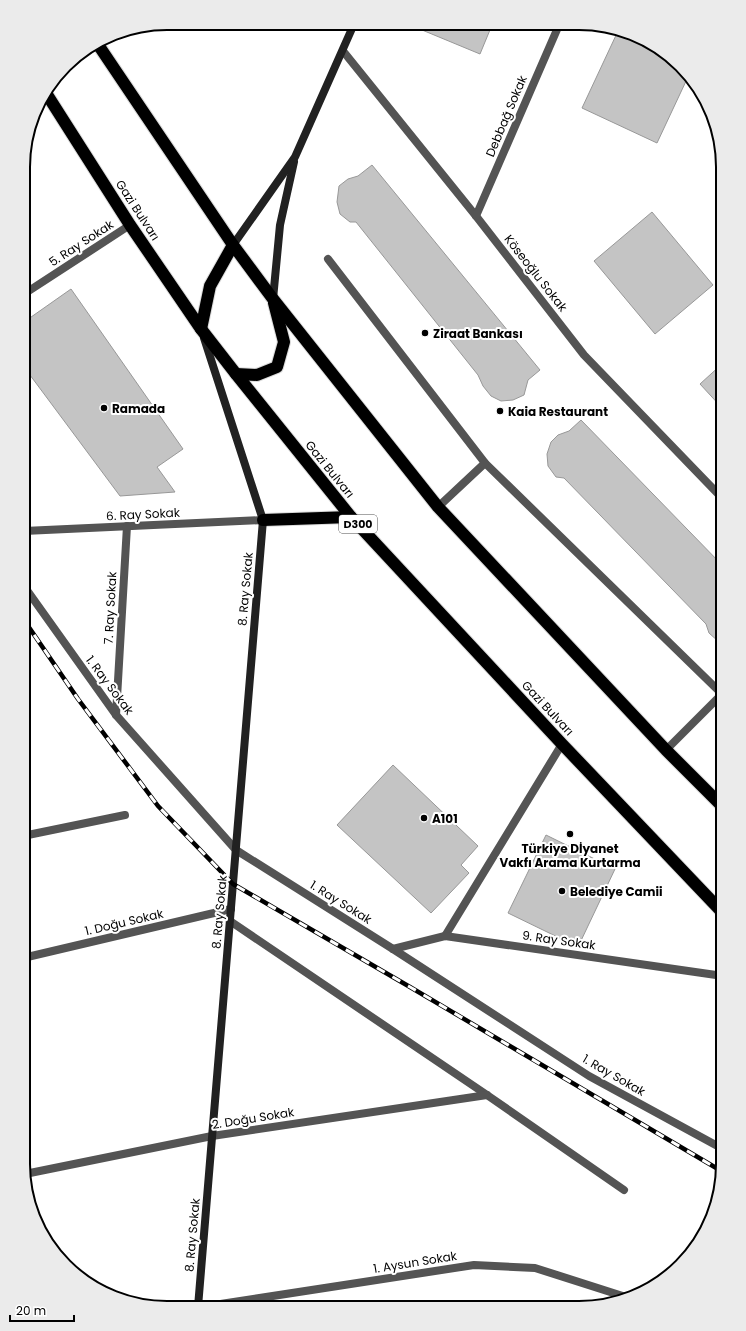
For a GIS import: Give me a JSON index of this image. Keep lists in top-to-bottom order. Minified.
{"streets":{"highway":["Gazi Bulvarı","D300"],"street":["Debbağ Sokak","5. Ray Sokak","Köseoğlu Sokak","6. Ray Sokak","8. Ray Sokak","7. Ray Sokak","1. Ray Sokak","1. Doğu Sokak","9. Ray Sokak","2. Doğu Sokak","1. Aysun Sokak"]},"crossings":[["Debbağ Sokak","Köseoğlu Sokak"],["Gazi Bulvarı","5. Ray Sokak"],["6. Ray Sokak","8. Ray Sokak"],["6. Ray Sokak","7. Ray Sokak"],["8. Ray Sokak","1. Ray Sokak"],["8. Ray Sokak","1. Doğu Sokak"],["8. Ray Sokak","2. Doğu Sokak"],["7. Ray Sokak","1. Ray Sokak"],["1. Ray Sokak","9. Ray Sokak"]],"places":["Ziraat Bankası","Ramada","Kaia Restaurant","A101","Türkiye Dİyanet Vakfı Arama Kurtarma","Belediye Camii"],"scale_bar":"20 m"}
